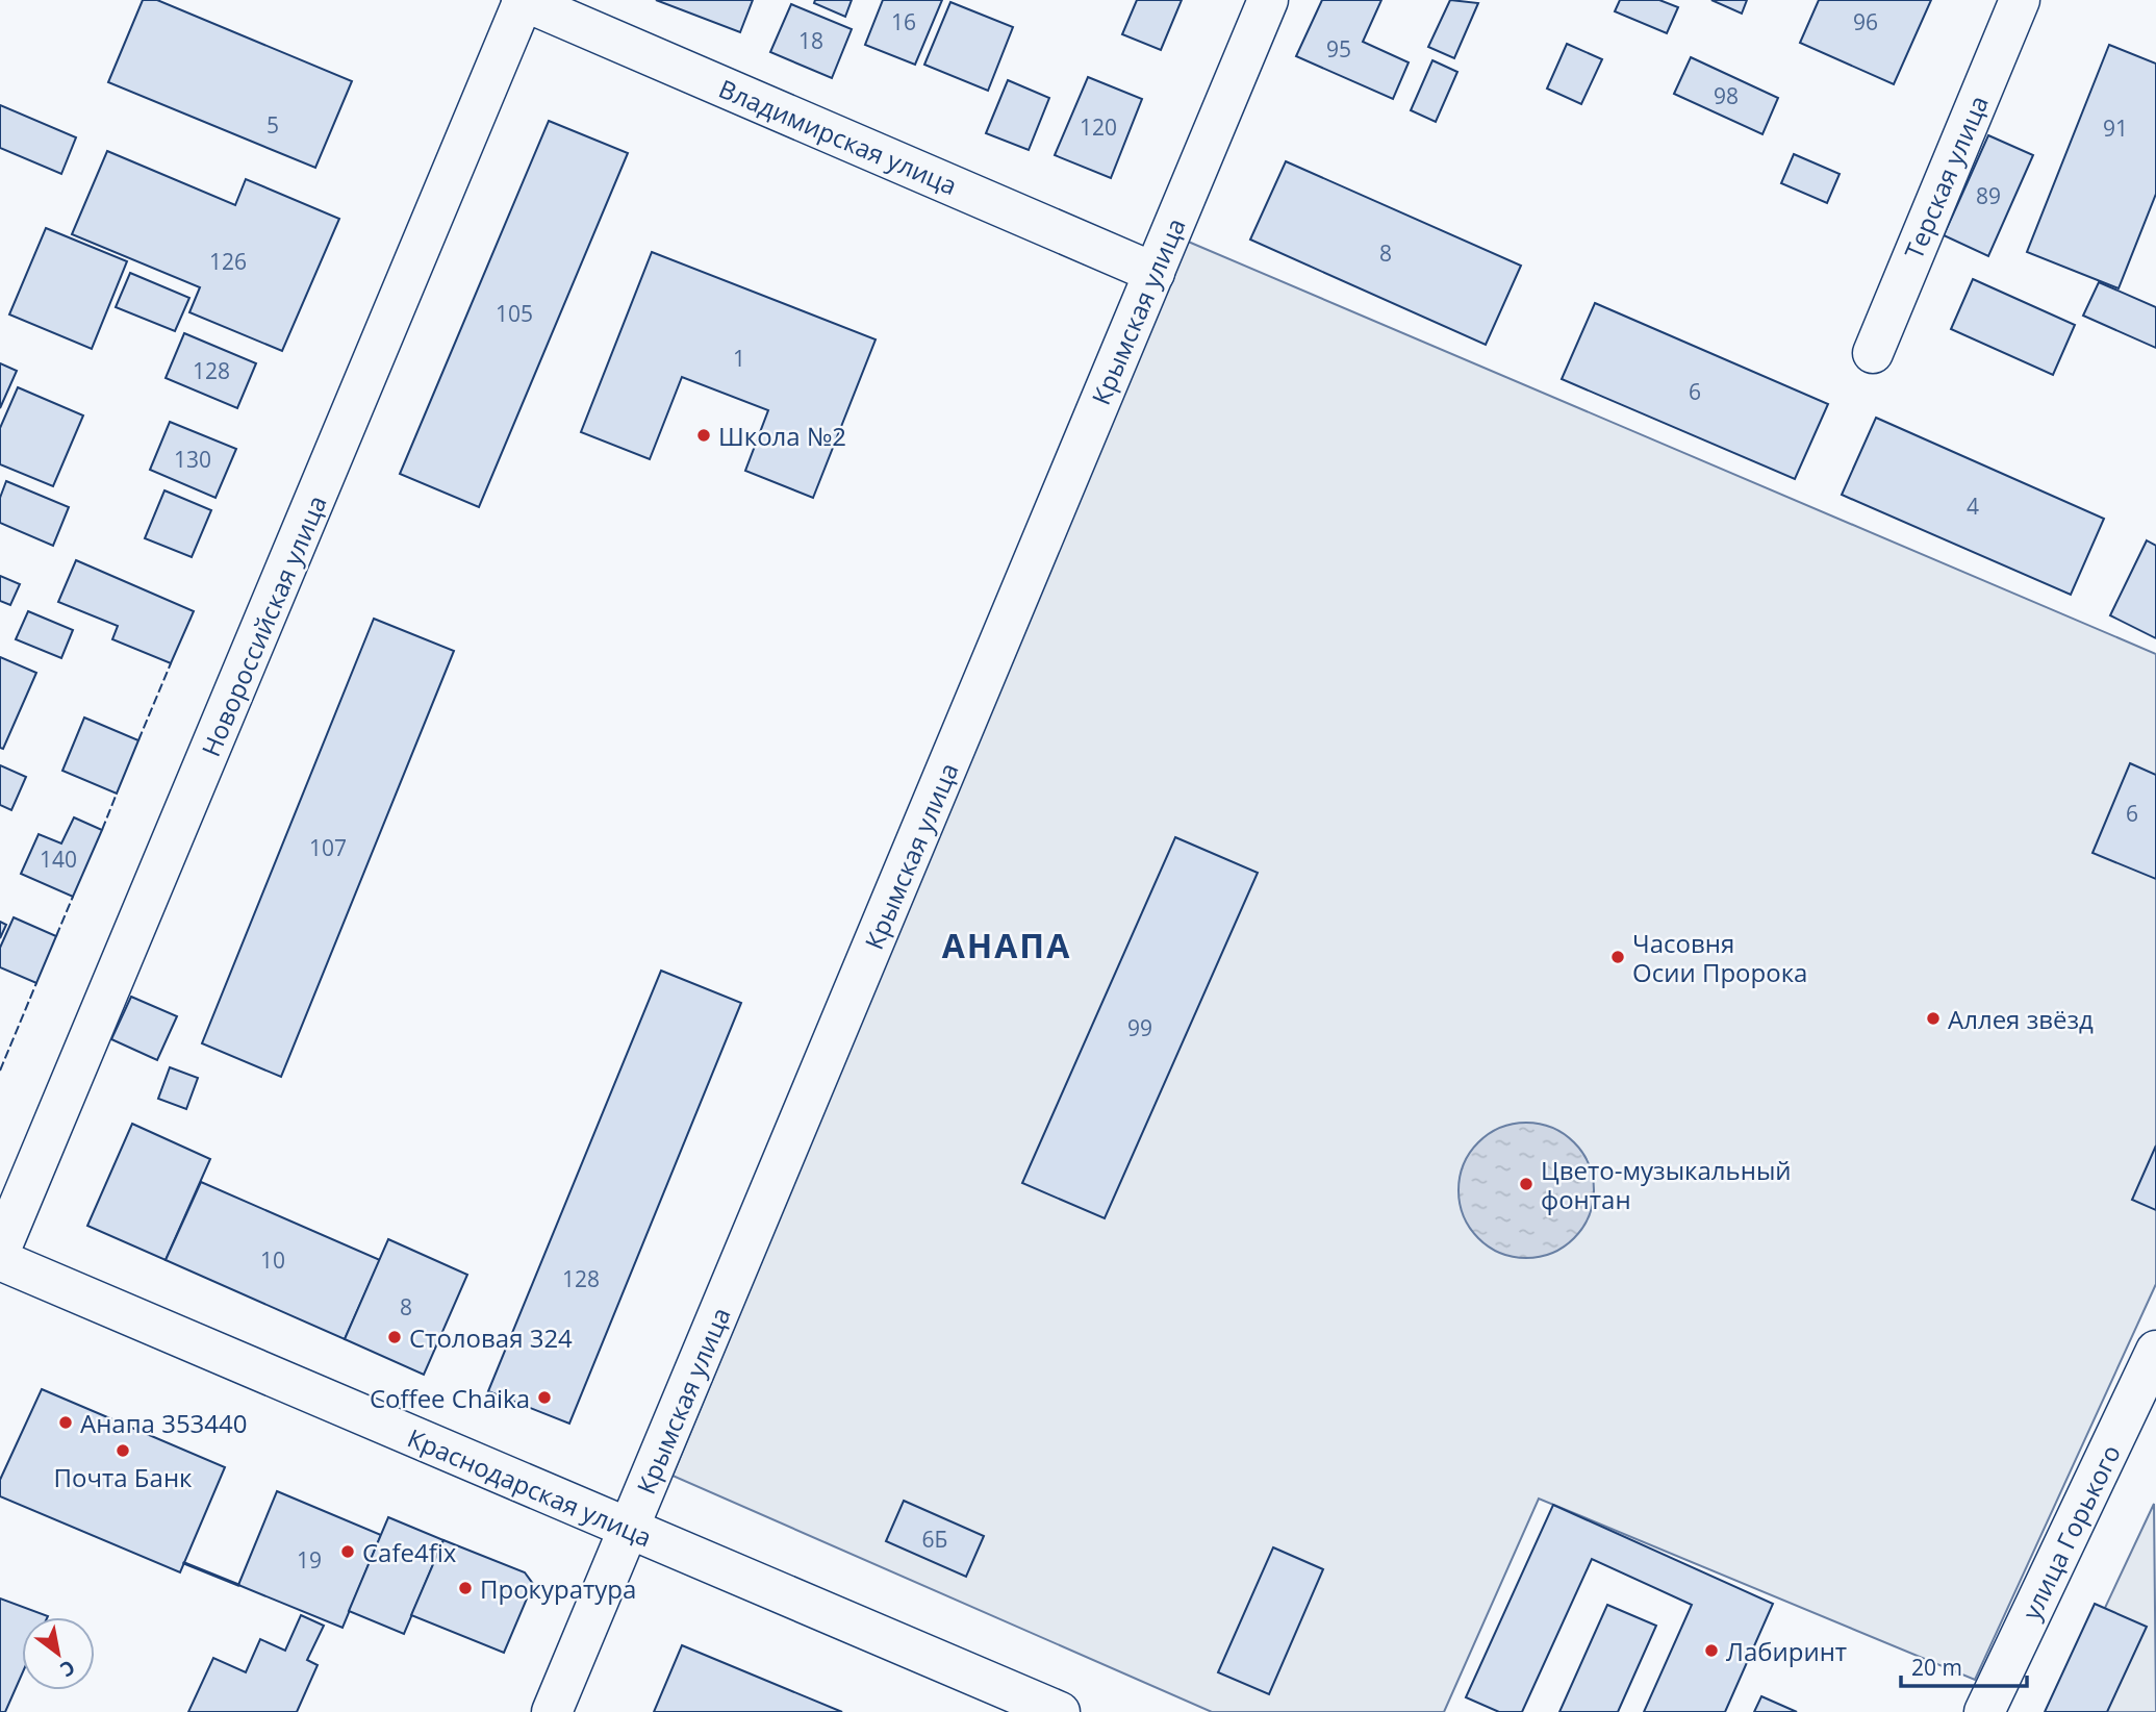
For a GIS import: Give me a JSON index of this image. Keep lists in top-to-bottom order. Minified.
{"streets":{"street":["Владимирская улица","Терская улица","Крымская улица","Новороссийская улица","Краснодарская улица","улица Горького"]},"crossings":[["Владимирская улица","Крымская улица"],["Владимирская улица","Новороссийская улица"],["Крымская улица","Краснодарская улица"]],"districts":["АНАПА"],"places":["Школа №2","Часовня Осии Пророка","Аллея звёзд","Цвето-музыкальный фонтан","Столовая 324","Coffee Chaika","Анапа 353440","Почта Банк","Cafe4fix","Прокуратура","Лабиринт"],"house_numbers":["16","96","18","95","98","5","120","91","89","8","126","105","1","128","6","130","4","6","107","140","99","10","128","8","6Б","19"],"scale_bar":"20 m","north":"bottom right"}
